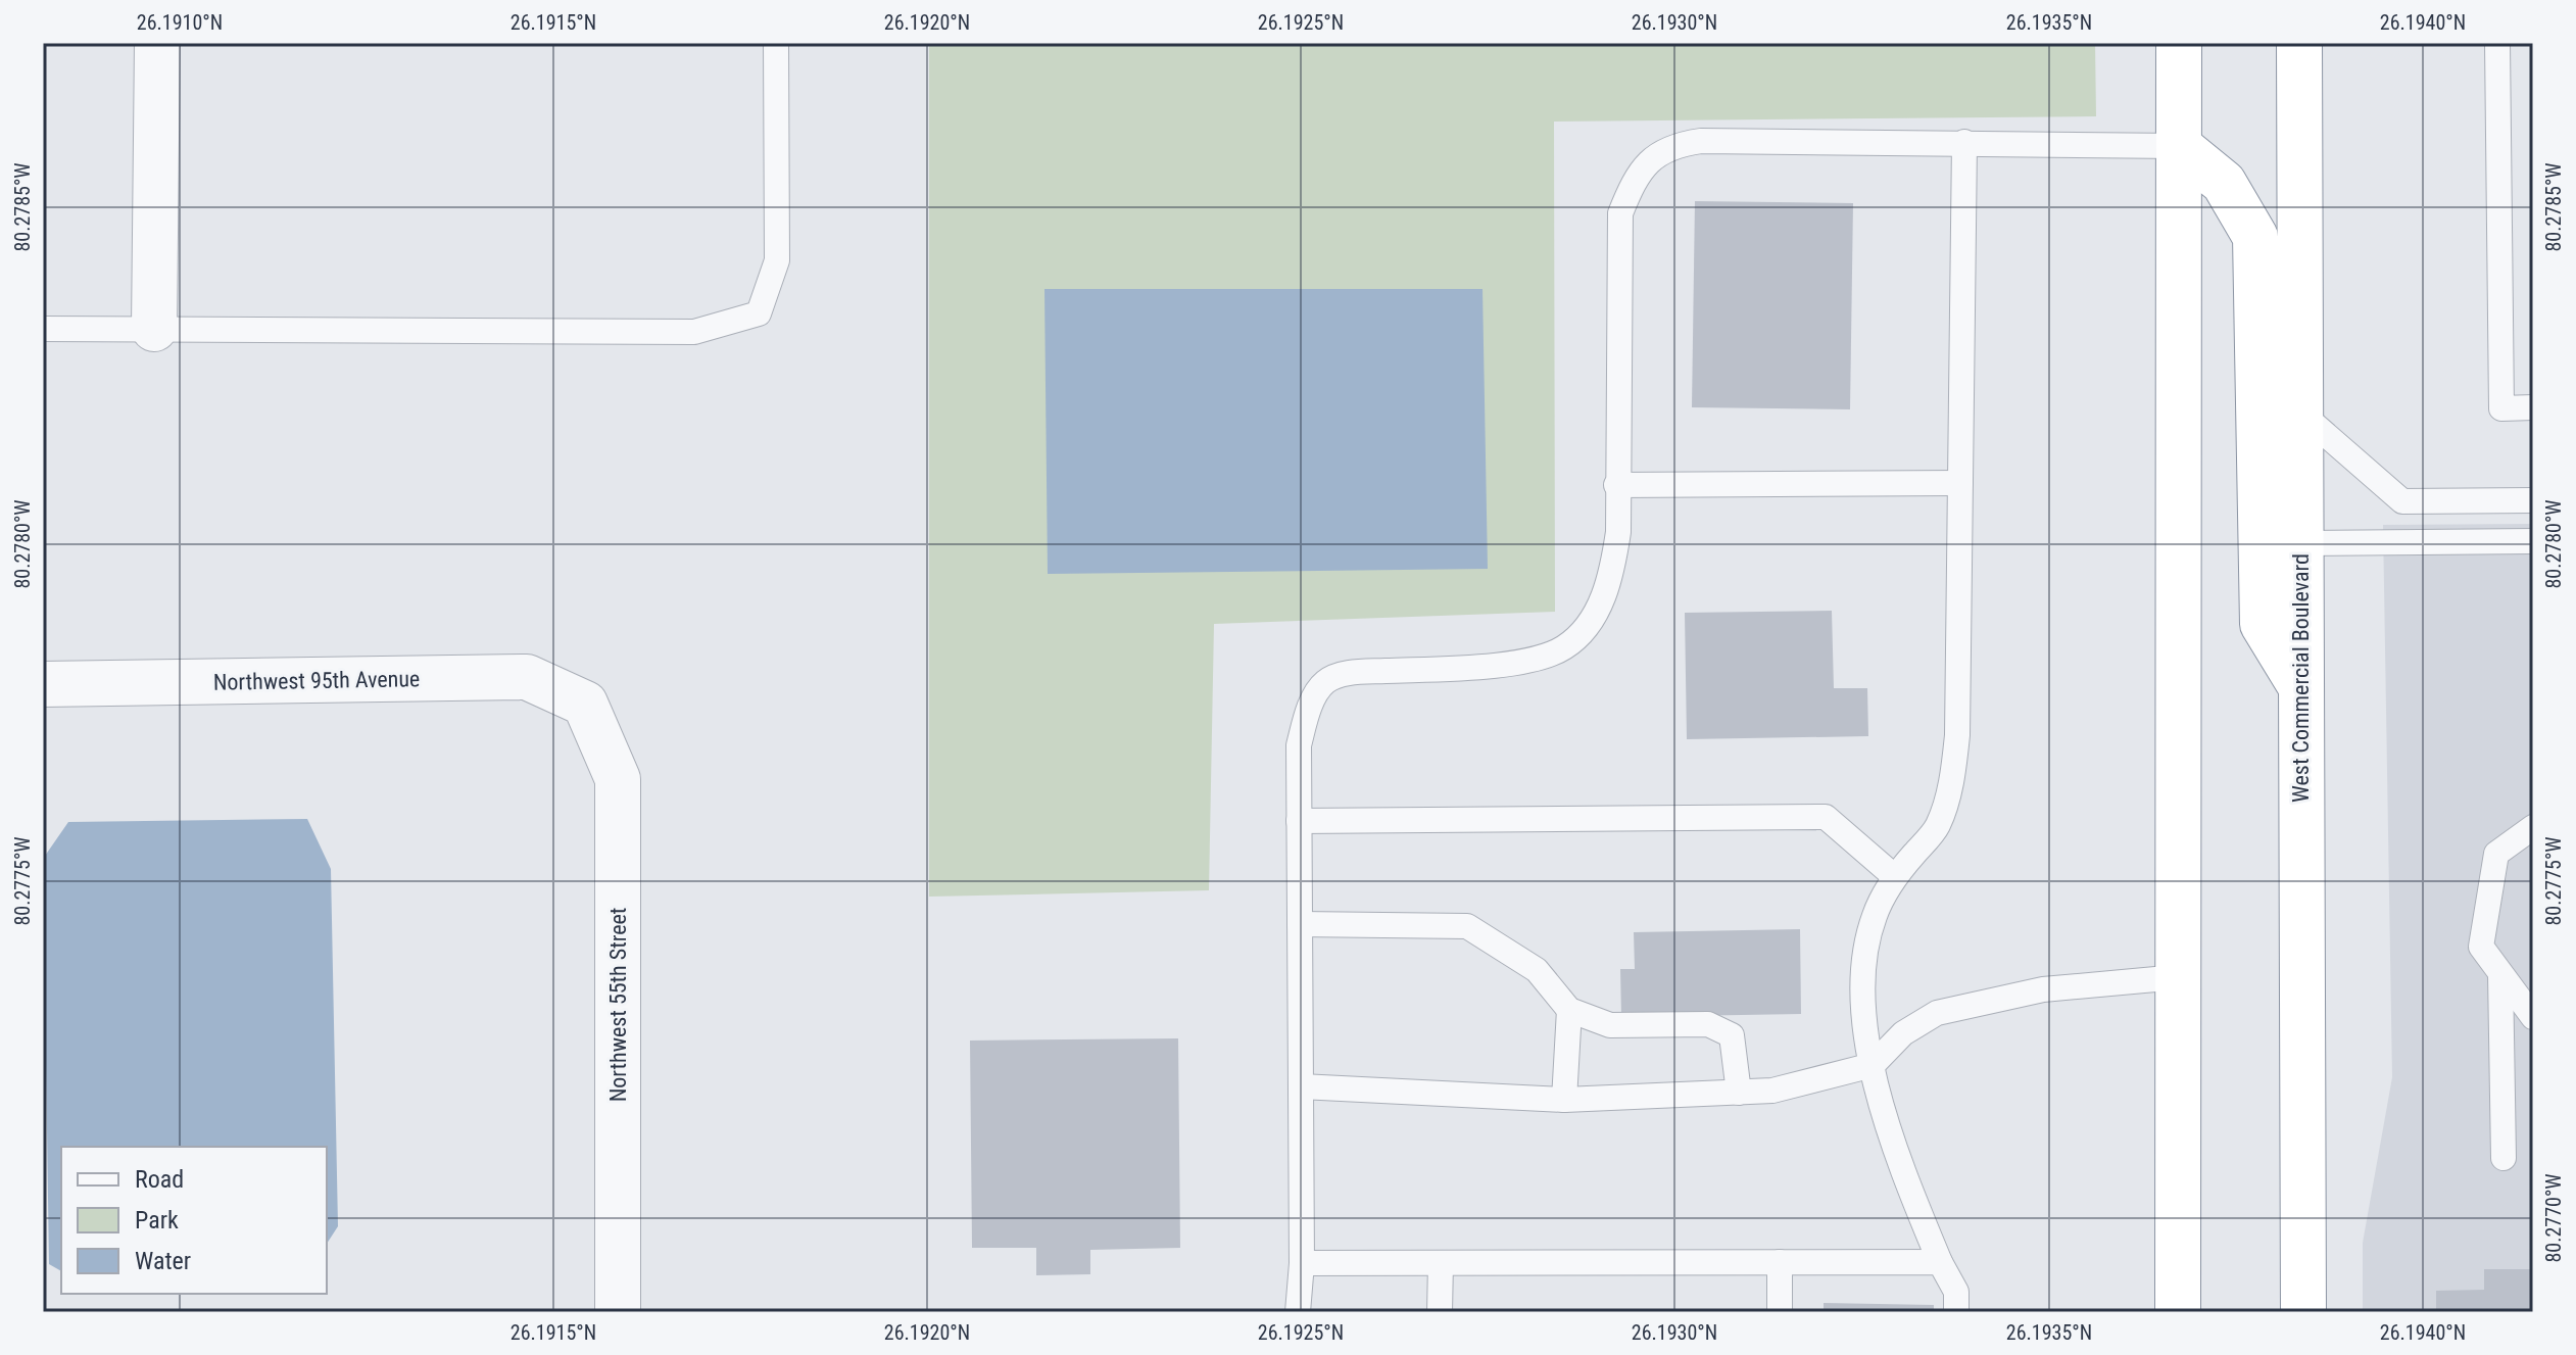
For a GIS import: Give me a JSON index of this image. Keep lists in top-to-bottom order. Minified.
{"streets":{"highway":["West Commercial Boulevard"],"street":["Northwest 95th Avenue","Northwest 55th Street"]},"crossings":[["Northwest 95th Avenue","Northwest 55th Street"]],"legend":["Road","Park","Water"],"coordinates":["26.1910°N","26.1915°N","26.1920°N","26.1925°N","26.1930°N","26.1935°N","26.1940°N","80.2785°W","80.2780°W","80.2775°W","80.2770°W"]}
